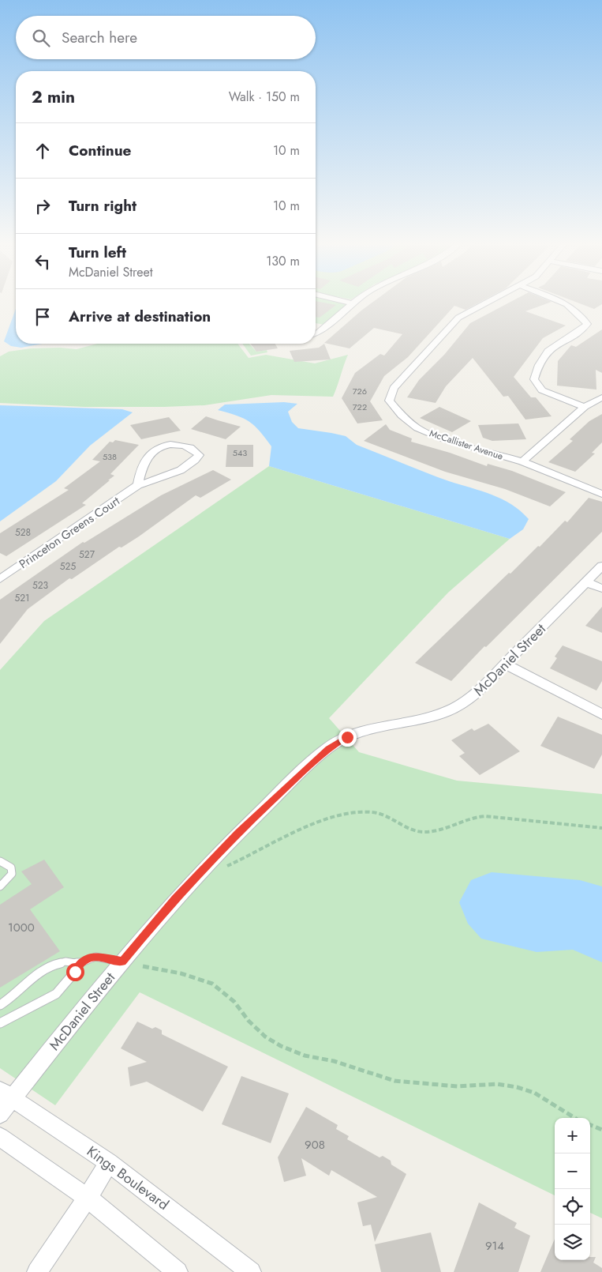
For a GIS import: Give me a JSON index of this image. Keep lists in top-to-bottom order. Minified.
{"streets":{"street":["McCallister Avenue","Princeton Greens Court","McDaniel Street","Kings Boulevard"]},"crossings":[["McDaniel Street","Kings Boulevard"]],"house_numbers":["726","722","543","538","528","527","525","523","521","1000","908","914"],"page":{"search":"Search here","heading":["2 min","Walk · 150 m"],"list":[["Continue","10 m"],["Turn right","10 m"],["Turn left","McDaniel Street","130 m"],"Arrive at destination"],"map_buttons":["+","−"]}}
